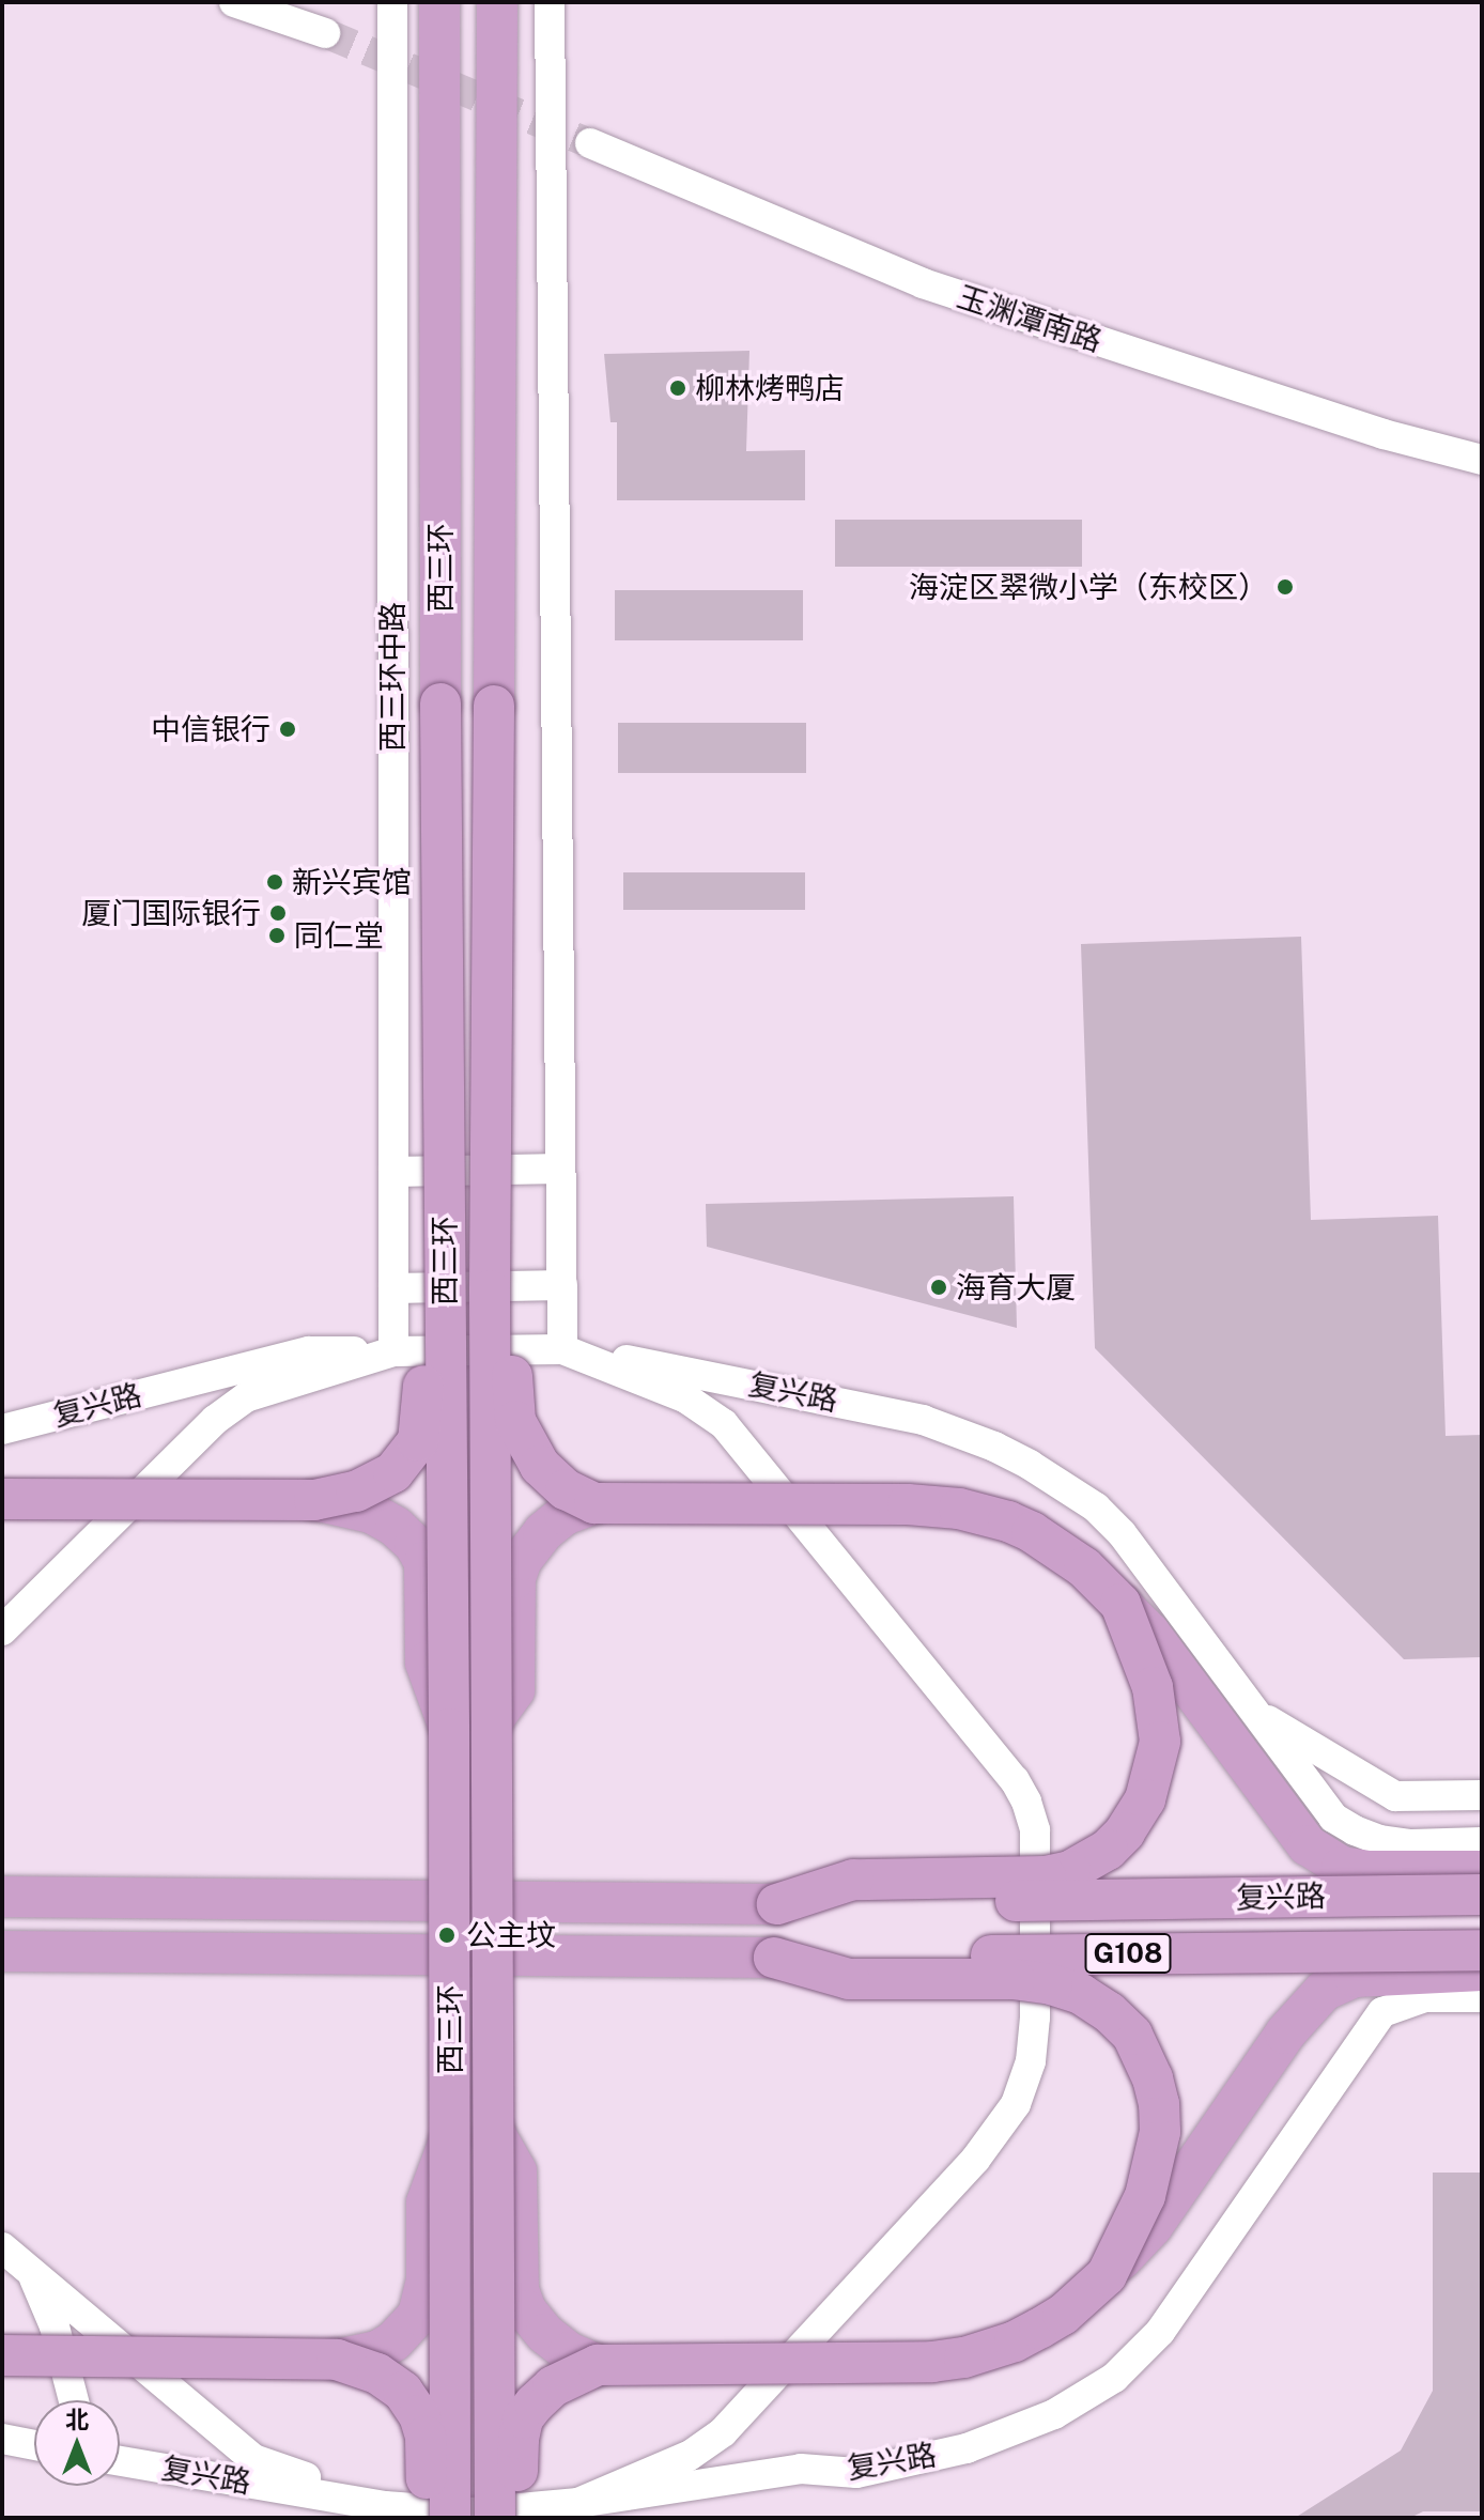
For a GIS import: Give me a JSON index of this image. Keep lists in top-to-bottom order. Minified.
{"streets":{"highway":["西三环","复兴路","G108"],"street":["玉渊潭南路","西三环中路"]},"crossings":[["西三环中路","复兴路"]],"places":["柳林烤鸭店","海淀区翠微小学（东校区）","中信银行","新兴宾馆","厦门国际银行","同仁堂","海育大厦","公主坟"],"north":"top"}
